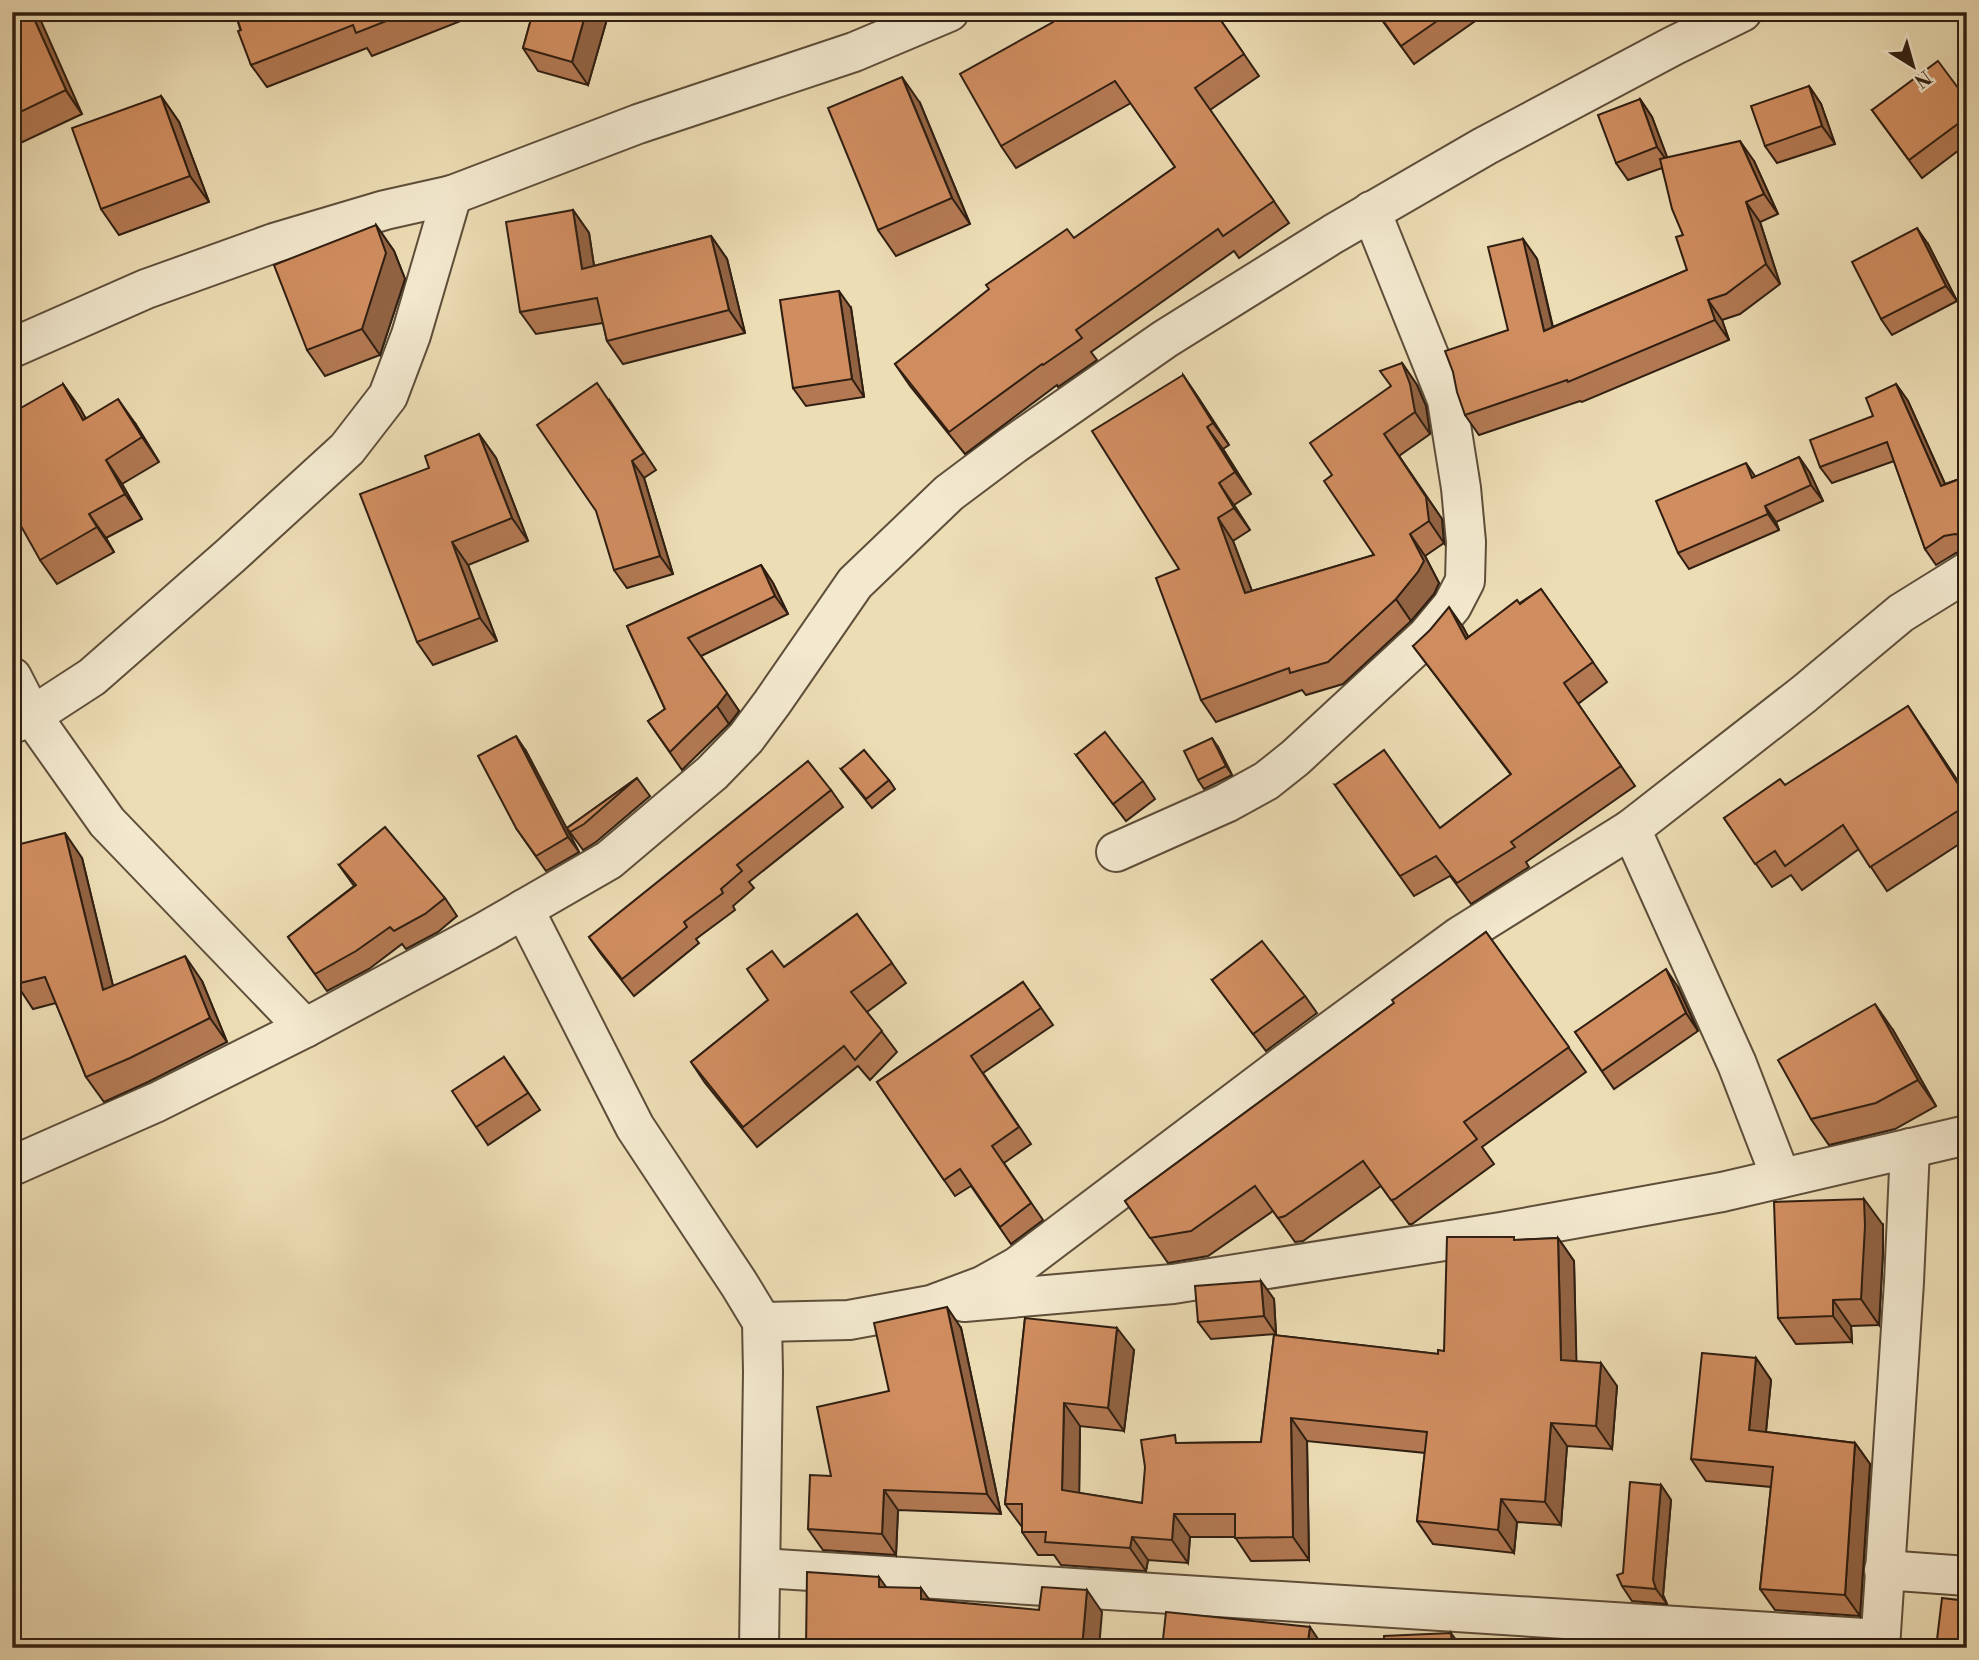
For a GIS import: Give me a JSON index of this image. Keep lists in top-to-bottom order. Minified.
{"north":"bottom right"}
